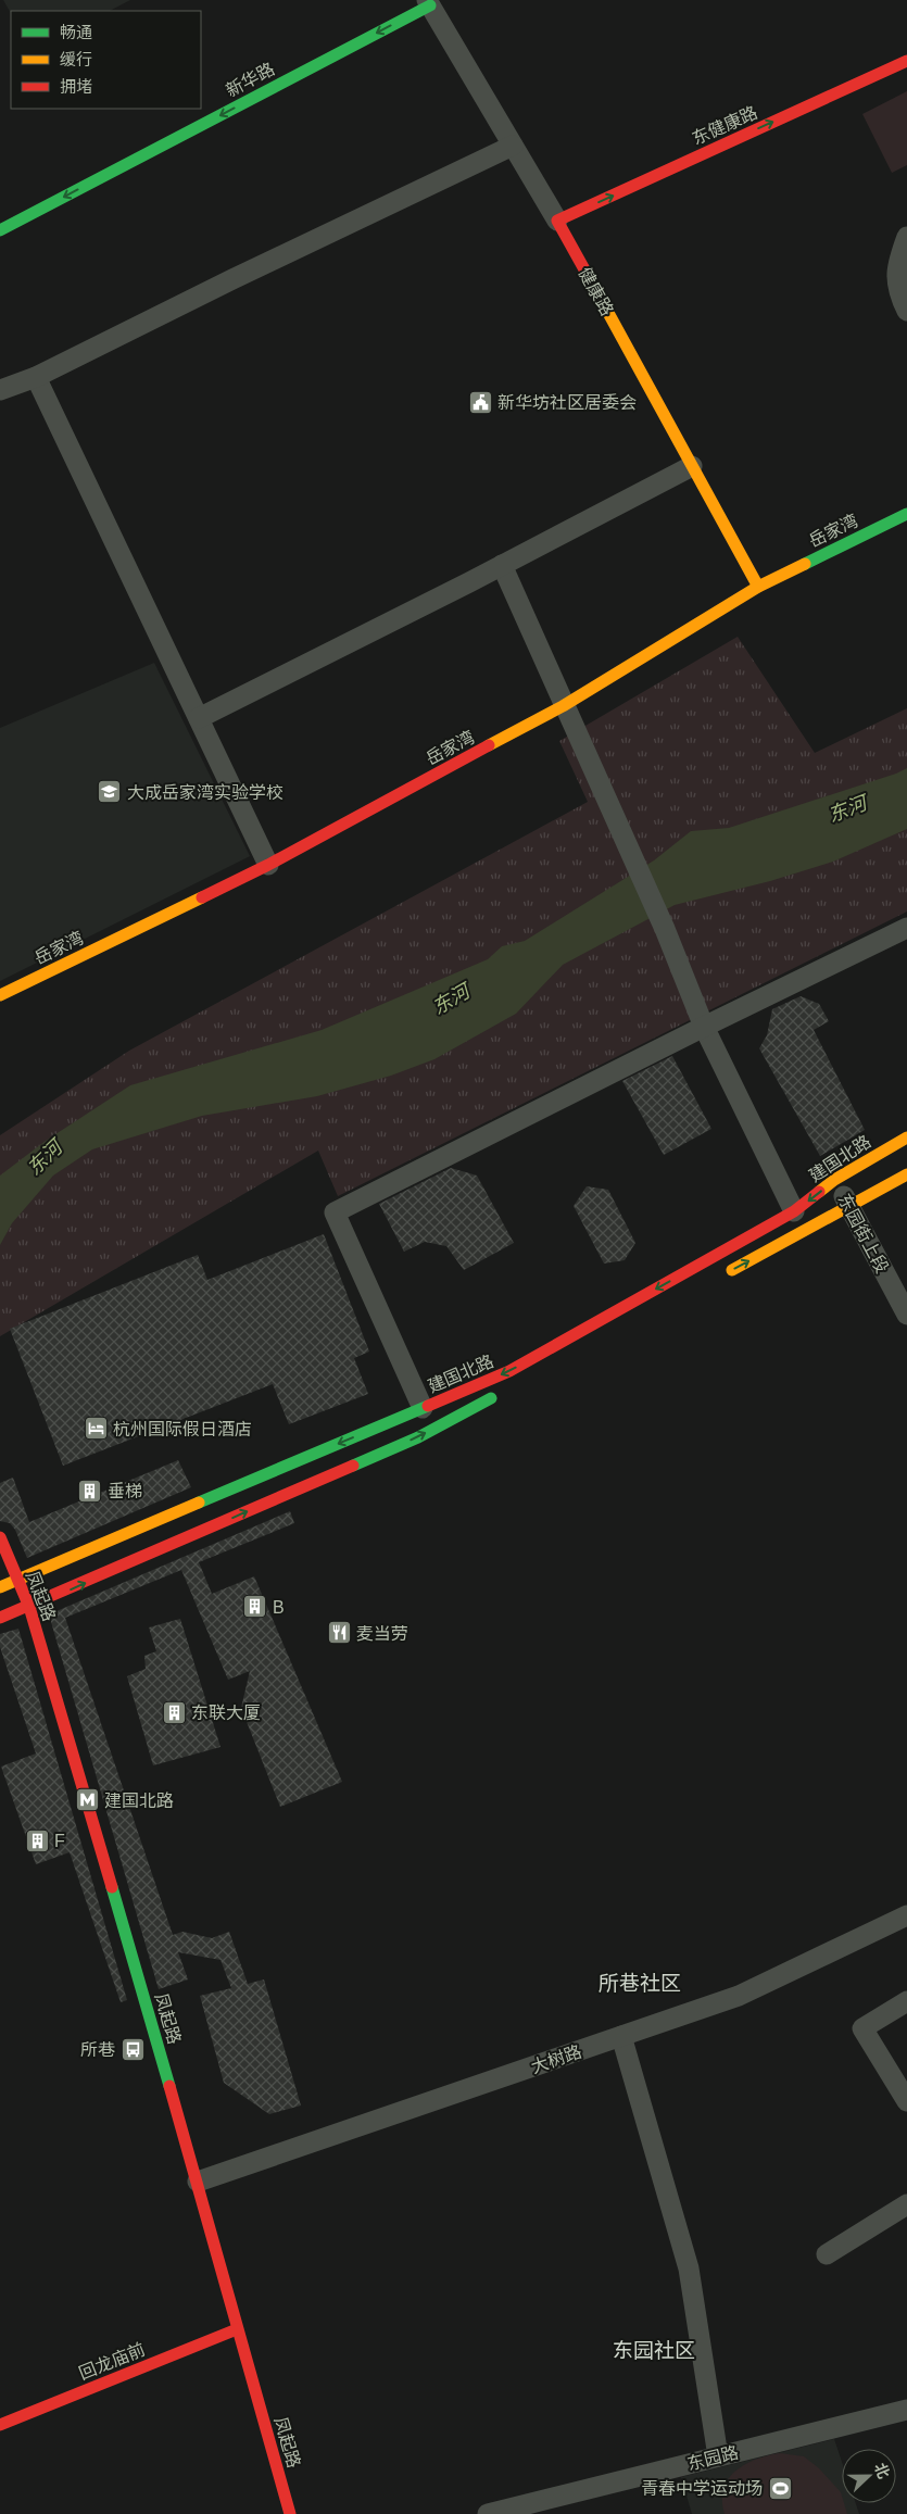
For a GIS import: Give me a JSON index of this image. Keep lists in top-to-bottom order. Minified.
{"streets":{"main road":["新华路","东健康路","健康路","岳家湾","建国北路","凤起路","回龙庙前"],"street":["东园街上段","大树路","东园路"]},"crossings":[["新华路","健康路"],["东健康路","健康路"],["健康路","岳家湾"],["建国北路","东园街上段"],["建国北路","凤起路"],["凤起路","大树路"],["凤起路","回龙庙前"]],"one_way":["新华路","东健康路"],"districts":["所巷社区","东园社区"],"water":["东河"],"places":{"public building":["新华坊社区居委会"],"school or university":["大成岳家湾实验学校"],"hotel":["杭州国际假日酒店"],"building":["垂梯","B","东联大厦","F"],"restaurant":["麦当劳"],"metro station":["建国北路"],"bus stop":["所巷"],"sports":["青春中学运动场"]},"legend":["畅通","缓行","拥堵"],"north":"right"}
